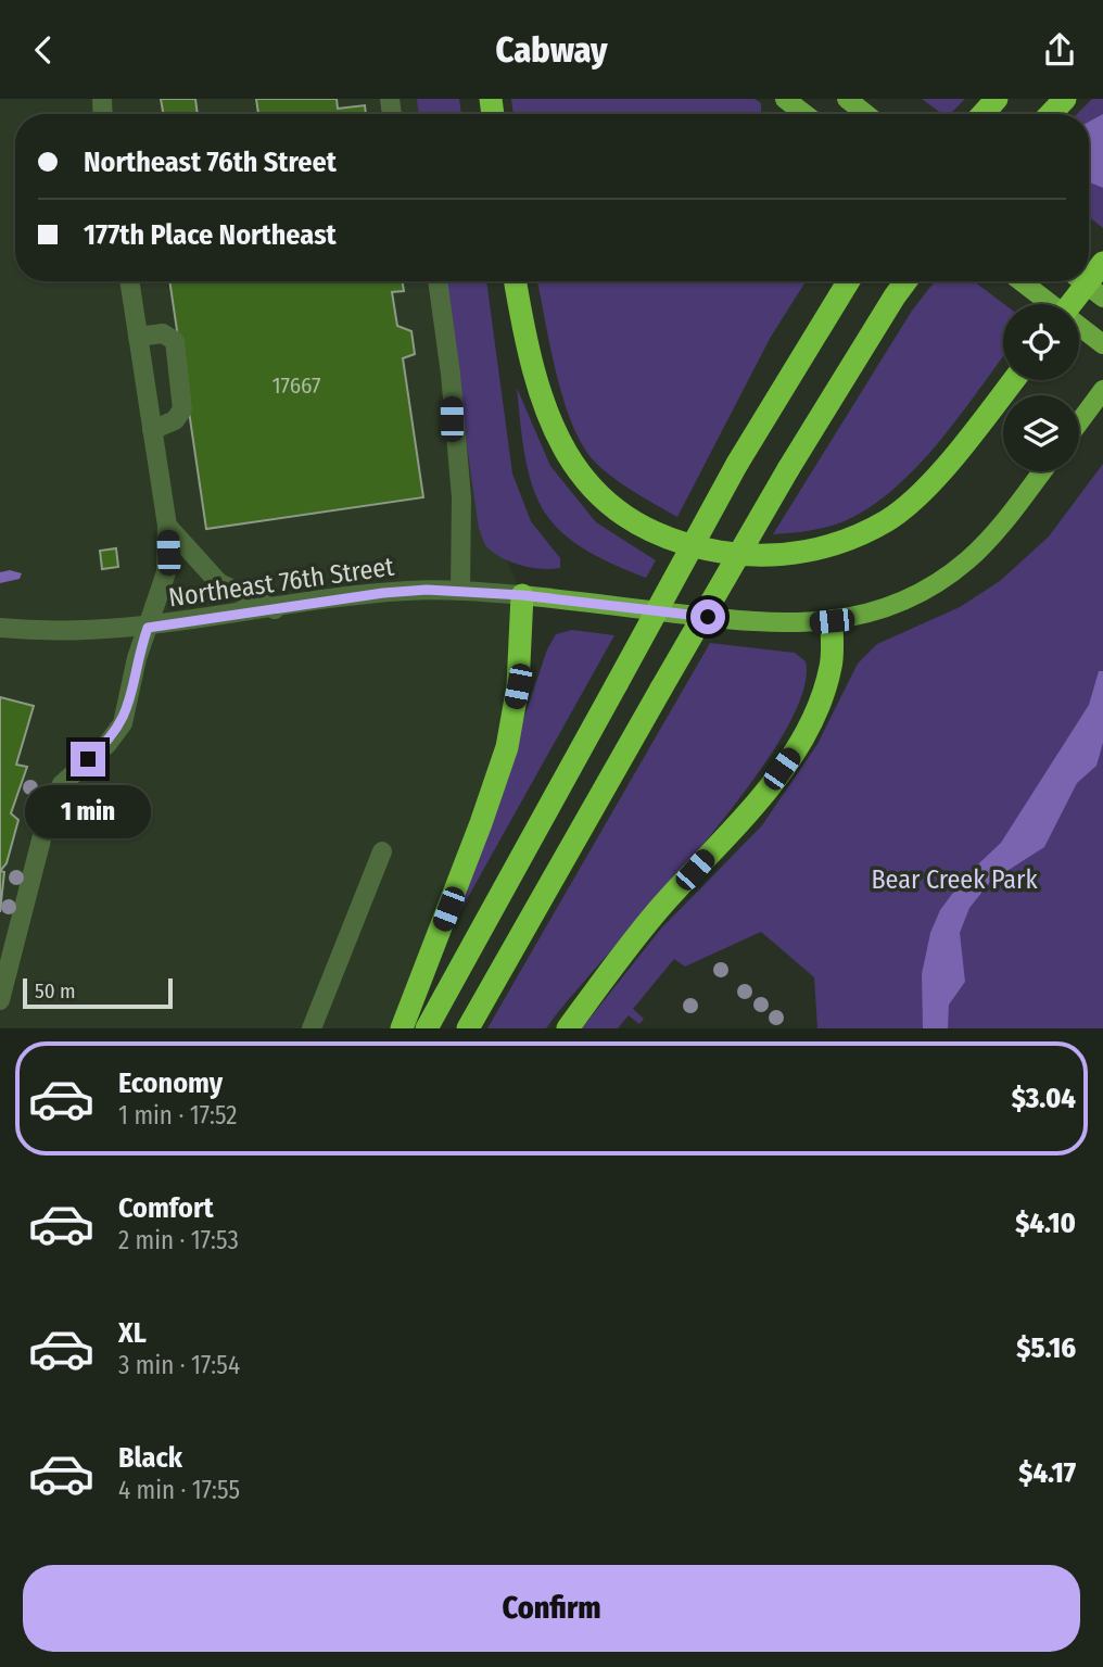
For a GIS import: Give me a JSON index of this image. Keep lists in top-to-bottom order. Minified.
{"streets":{"main road":["Northeast 76th Street"]},"parks":["Bear Creek Park"],"house_numbers":["17667"],"scale_bar":"50 m","page":{"header":"Cabway","banner":["Northeast 76th Street","177th Place Northeast"],"bubble":"1 min","scale":"50 m","list":[{"name":"Economy","note":"1 min · 17:52","value":"$3.04"},{"name":"Comfort","note":"2 min · 17:53","value":"$4.10"},{"name":"XL","note":"3 min · 17:54","value":"$5.16"},{"name":"Black","note":"4 min · 17:55","value":"$4.17"}],"buttons":"Confirm"}}
